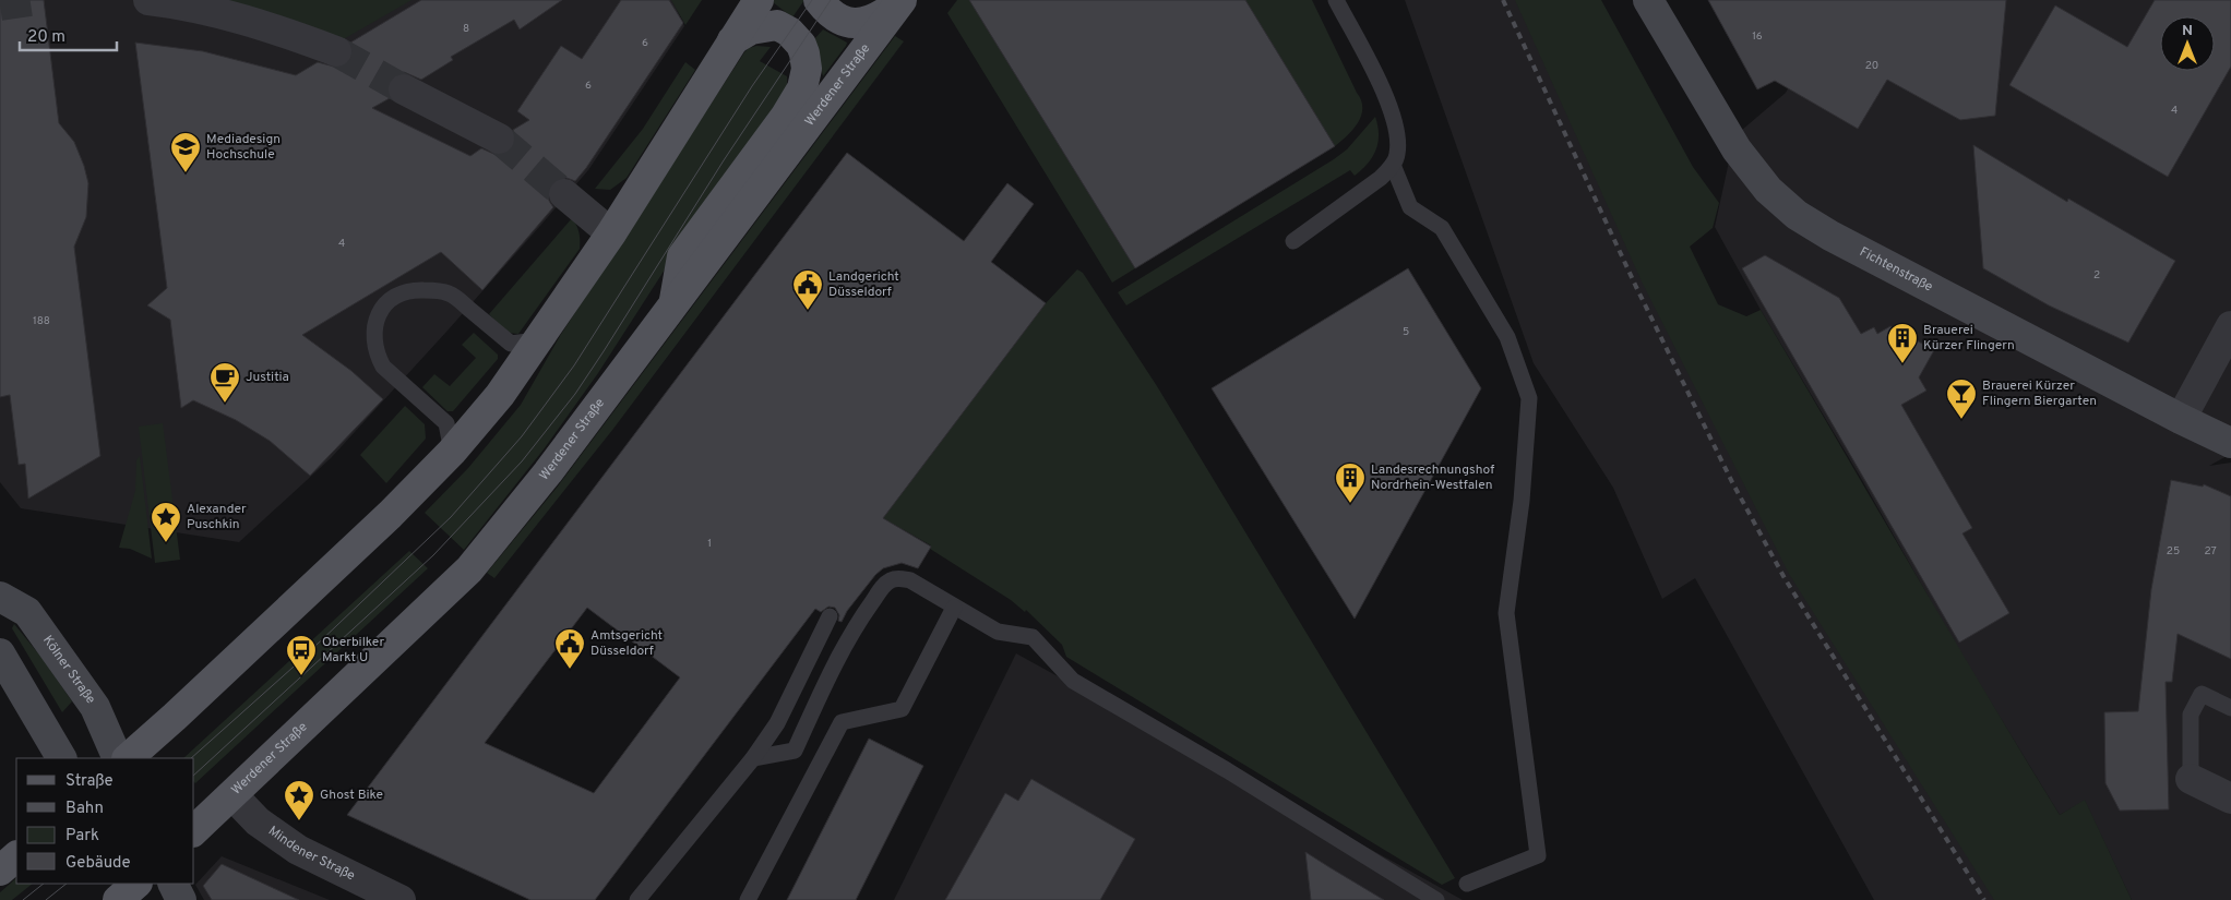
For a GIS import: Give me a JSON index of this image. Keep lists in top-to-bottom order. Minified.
{"streets":{"main road":["Werdener Straße"],"street":["Fichtenstraße","Kölner Straße","Mindener Straße"]},"crossings":[["Werdener Straße","Mindener Straße"]],"places":{"school or university":["Mediadesign Hochschule"],"public building":["Landgericht Düsseldorf","Amtsgericht Düsseldorf"],"building":["Brauerei Kürzer Flingern","Landesrechnungshof Nordrhein-Westfalen"],"cafe":["Justitia"],"bar":["Brauerei Kürzer Flingern Biergarten"],"place":["Alexander Puschkin","Ghost Bike"],"bus stop":["Oberbilker Markt U"]},"house_numbers":["8","16","6","20","6","4","4","2","188","5","1","25","27"],"legend":["Straße","Bahn","Park","Gebäude"],"scale_bar":"20 m","north":"top"}
